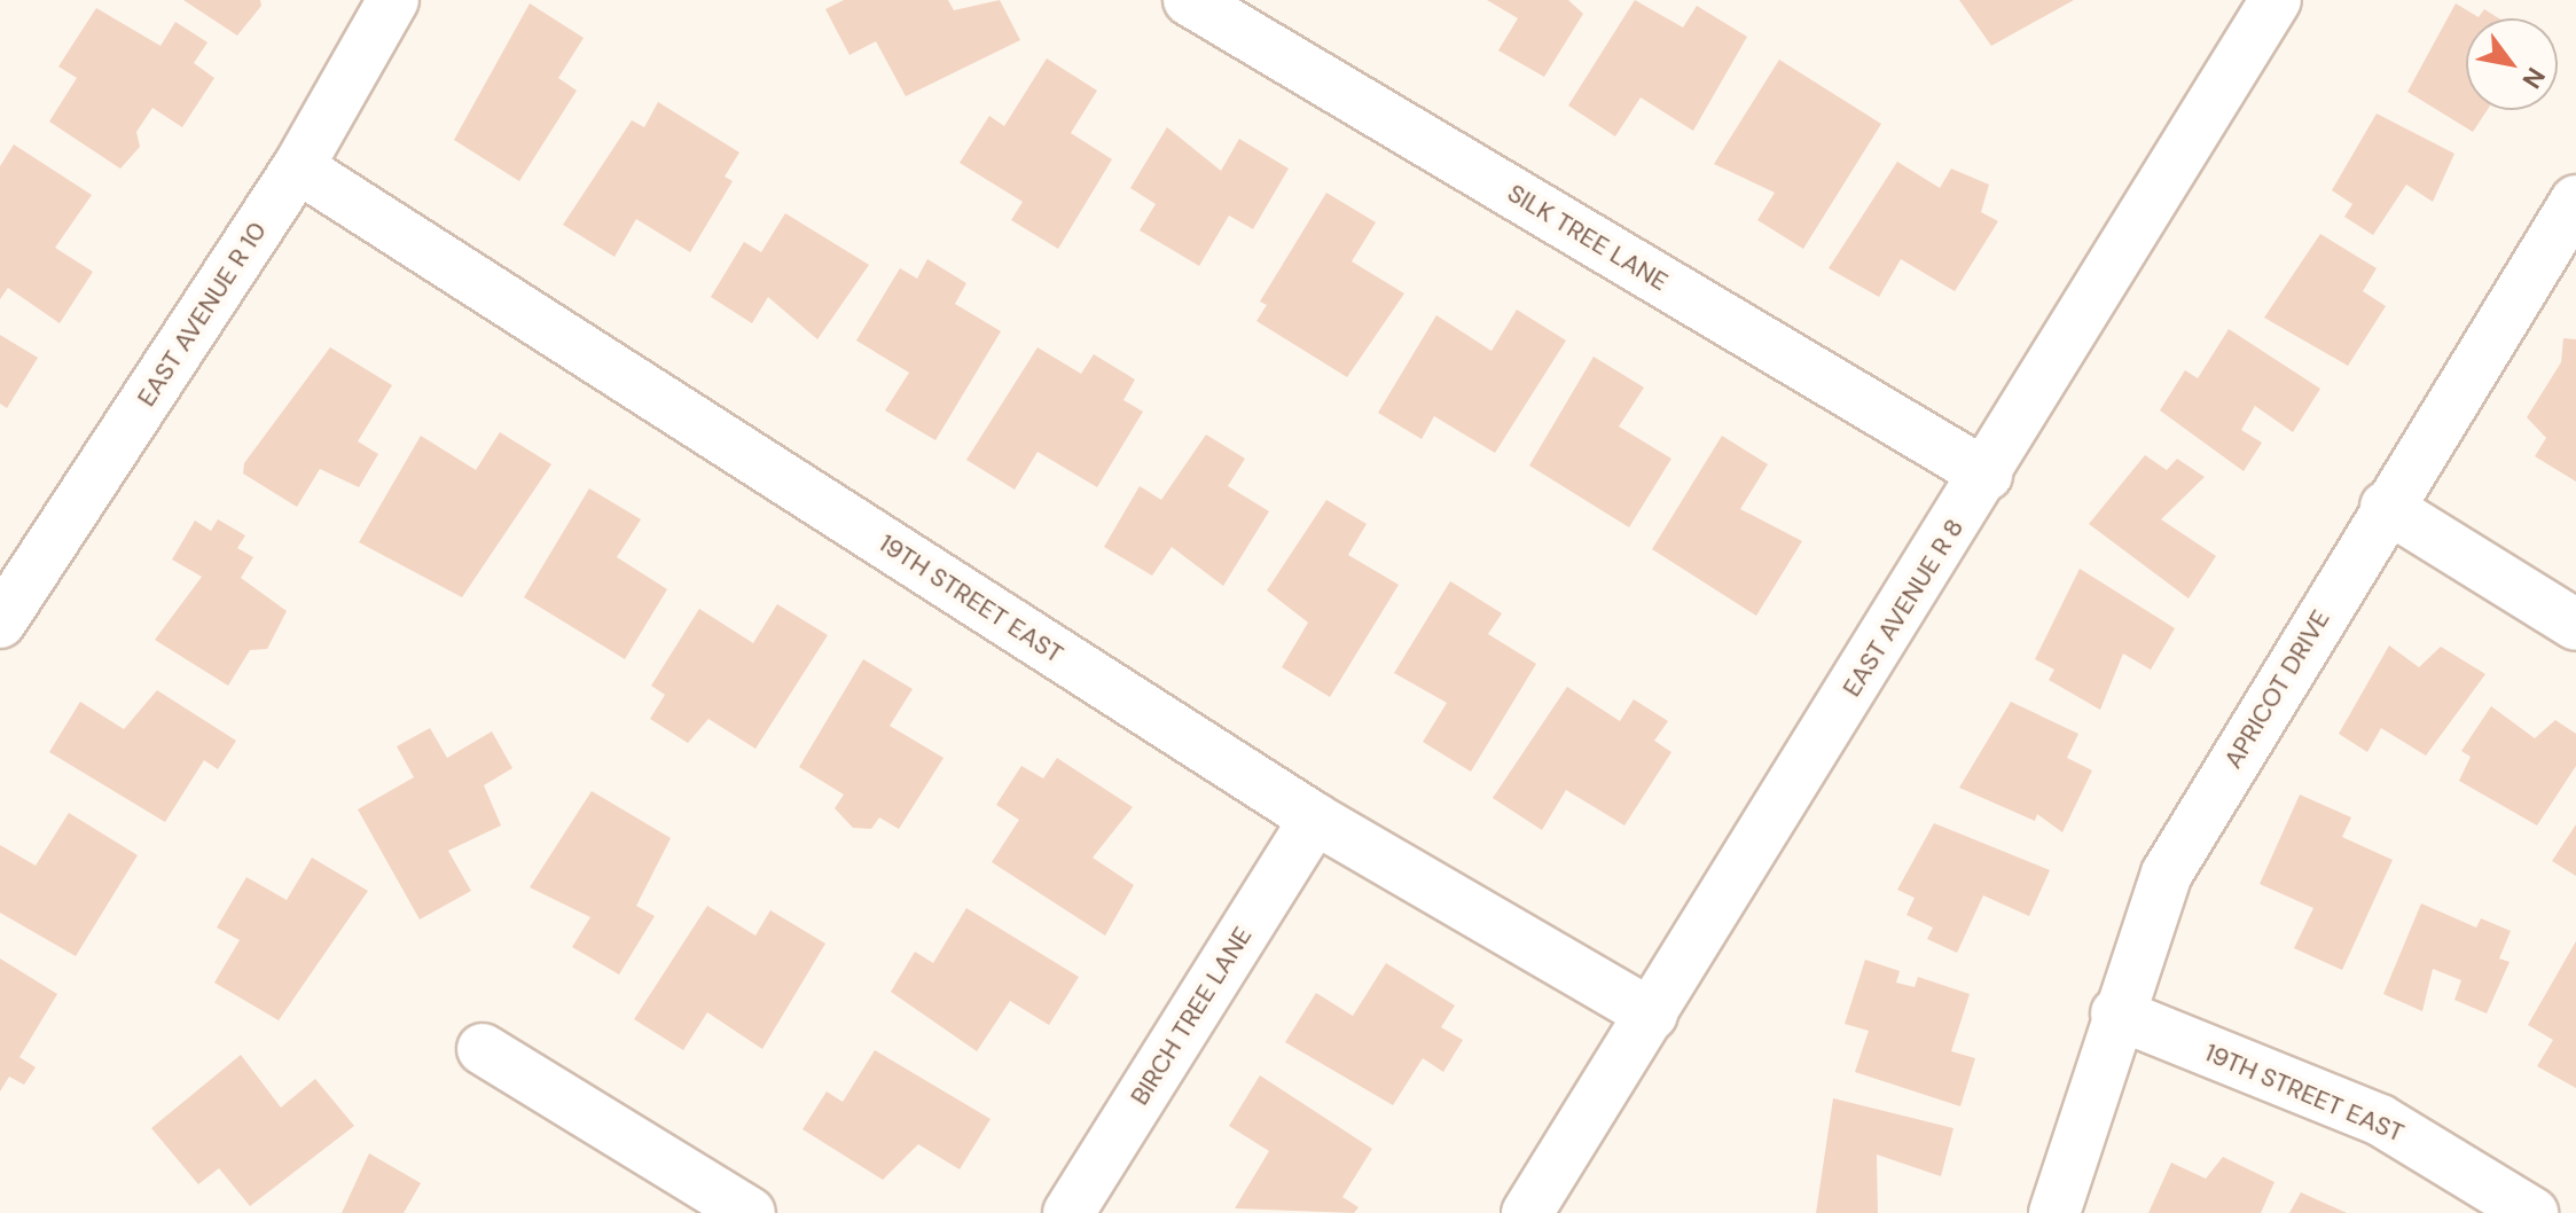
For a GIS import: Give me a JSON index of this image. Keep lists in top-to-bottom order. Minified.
{"streets":{"street":["SILK TREE LANE","EAST AVENUE R 10","19TH STREET EAST","EAST AVENUE R 8","APRICOT DRIVE","BIRCH TREE LANE"]},"crossings":[["SILK TREE LANE","EAST AVENUE R 8"],["EAST AVENUE R 10","19TH STREET EAST"],["19TH STREET EAST","EAST AVENUE R 8"],["19TH STREET EAST","APRICOT DRIVE"],["19TH STREET EAST","BIRCH TREE LANE"]],"north":"bottom right"}
